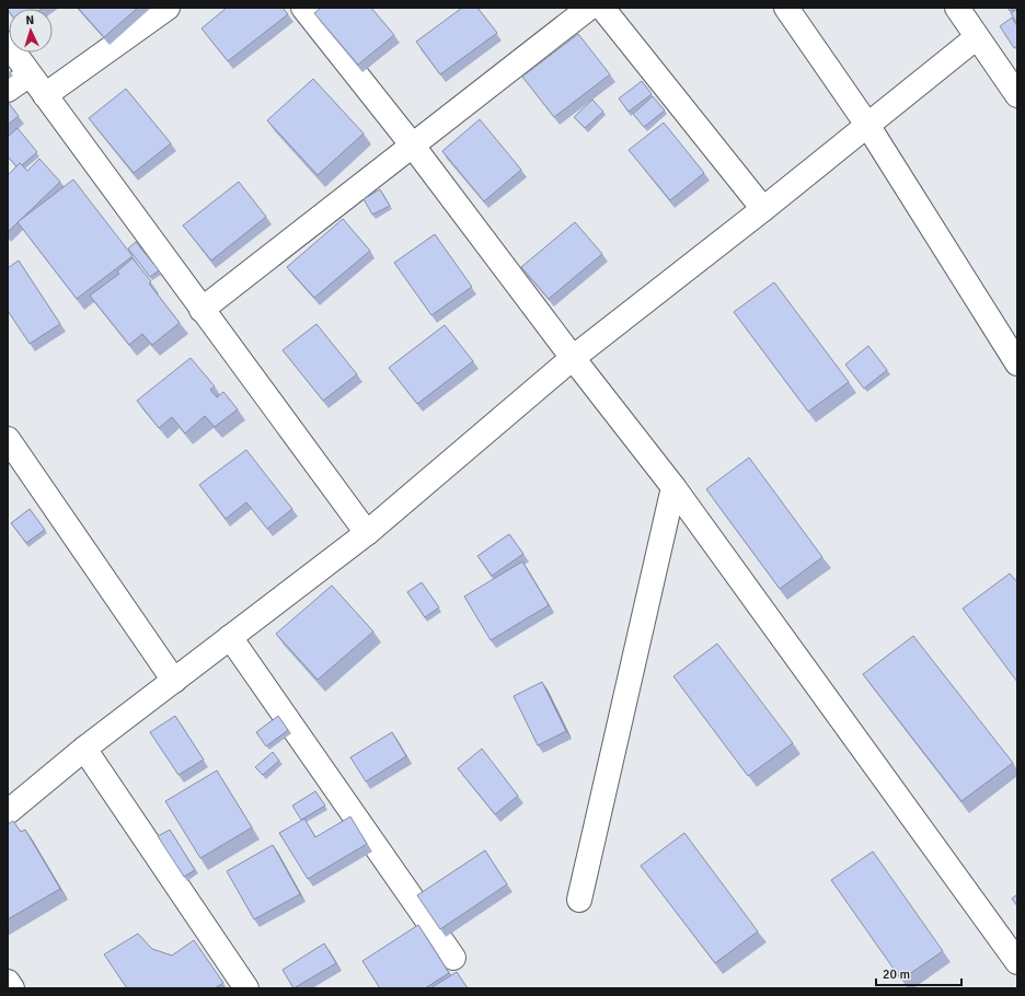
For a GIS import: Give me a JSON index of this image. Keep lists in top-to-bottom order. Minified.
{"scale_bar":"20 m","north":"top"}
